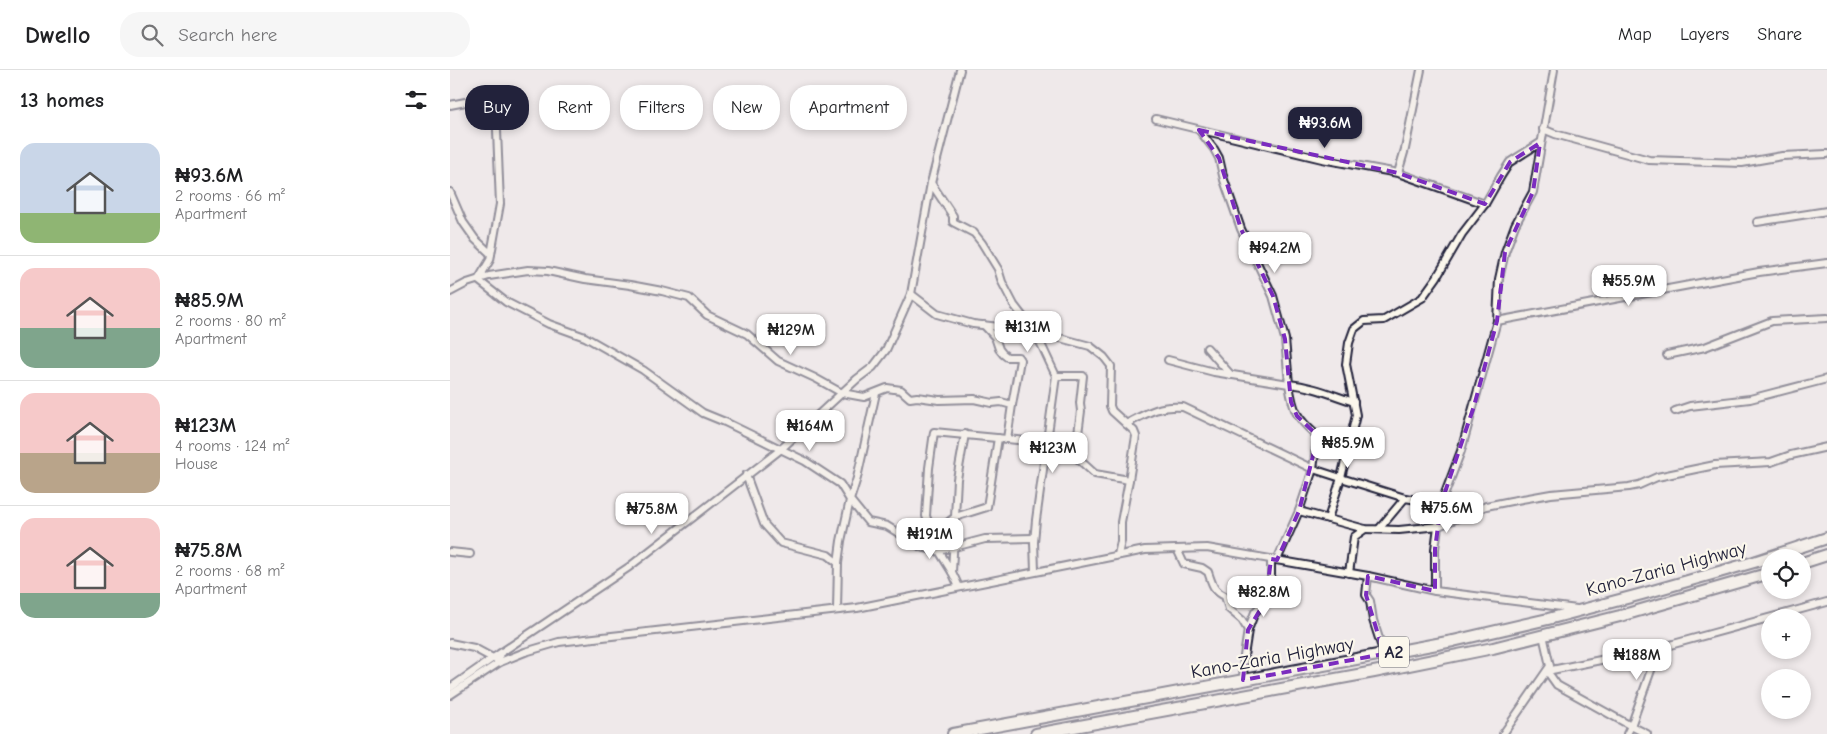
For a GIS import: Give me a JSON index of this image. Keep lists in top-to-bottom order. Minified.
{"streets":{"highway":["Kano-Zaria Highway","A2"]},"page":{"header":"Dwello","search":"Search here","nav":["Map","Layers","Share"],"heading":"13 homes","chip":["Buy","Rent","Filters","New","Apartment"],"price":["₦93.6M","₦94.2M","₦55.9M","₦131M","₦129M","₦164M","₦85.9M","₦123M","₦75.6M","₦75.8M","₦191M","₦82.8M","₦188M"],"list":[{"name":"₦93.6M","note":"2 rooms · 66 m² · Apartment"},{"name":"₦85.9M","note":"2 rooms · 80 m² · Apartment"},{"name":"₦123M","note":"4 rooms · 124 m² · House"},{"name":"₦75.8M","note":"2 rooms · 68 m² · Apartment"}],"map_buttons":["+","−"]}}
